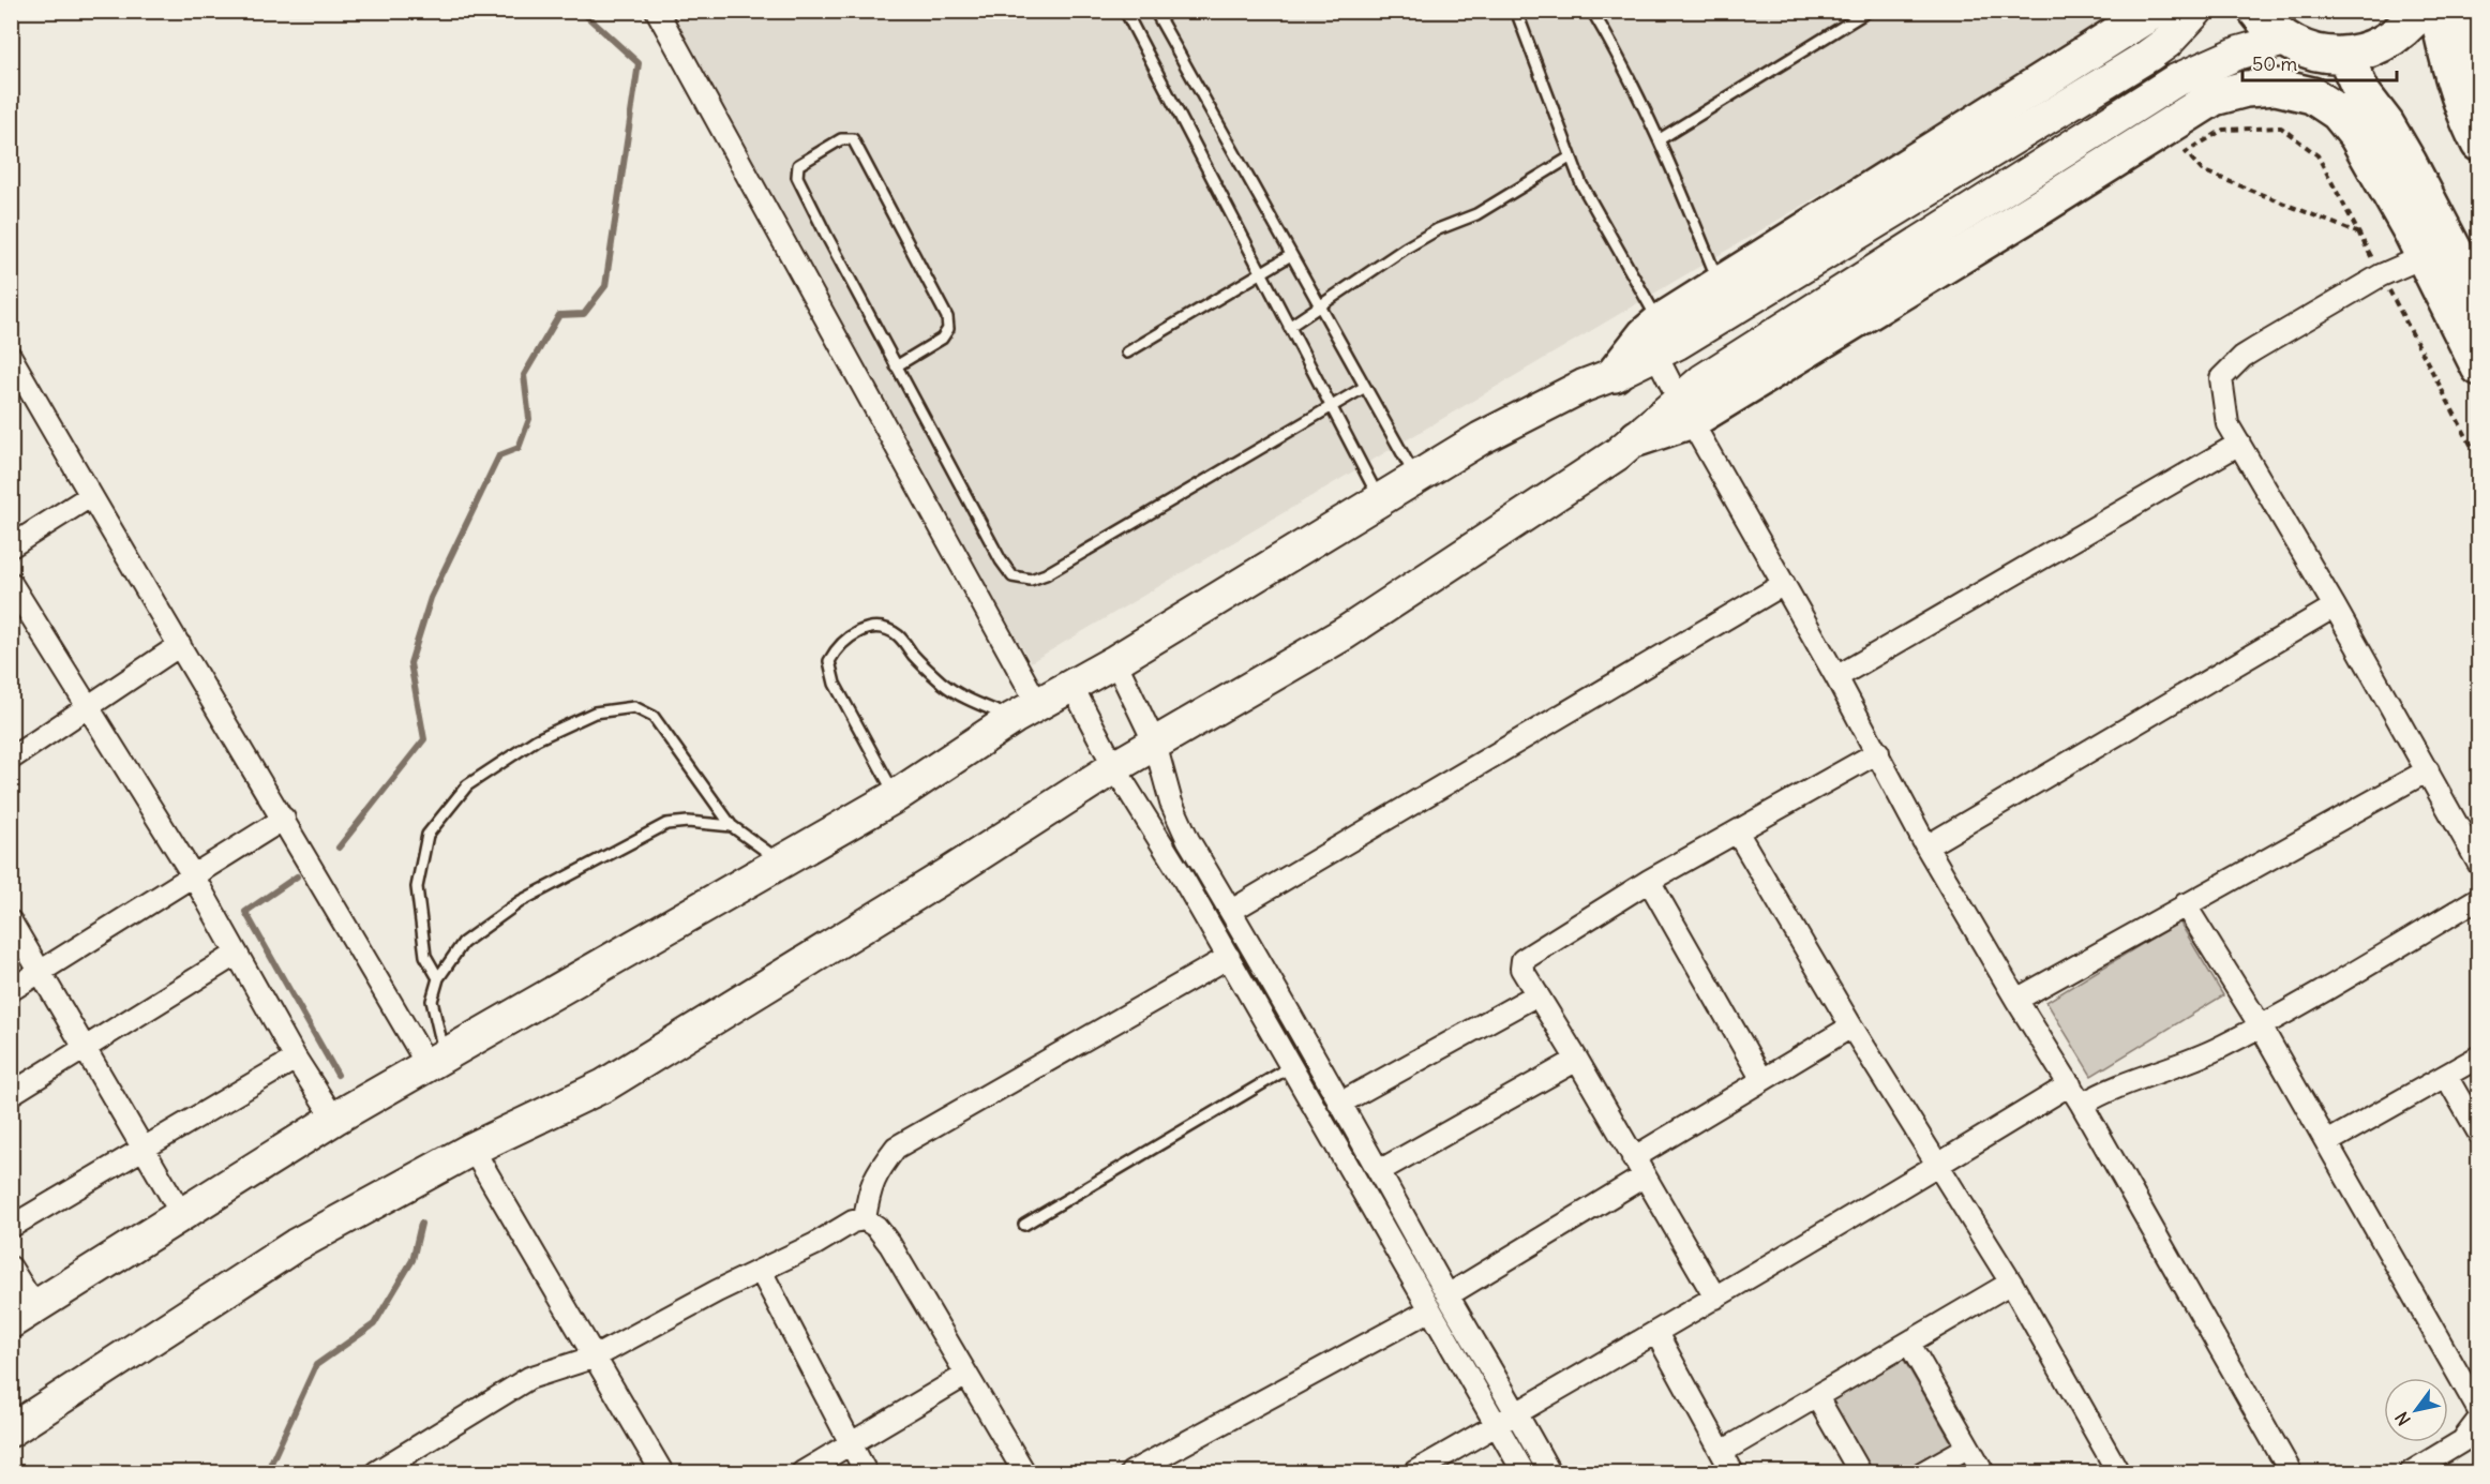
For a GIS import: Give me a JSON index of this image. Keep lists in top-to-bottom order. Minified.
{"scale_bar":"50 m","north":"bottom left"}
